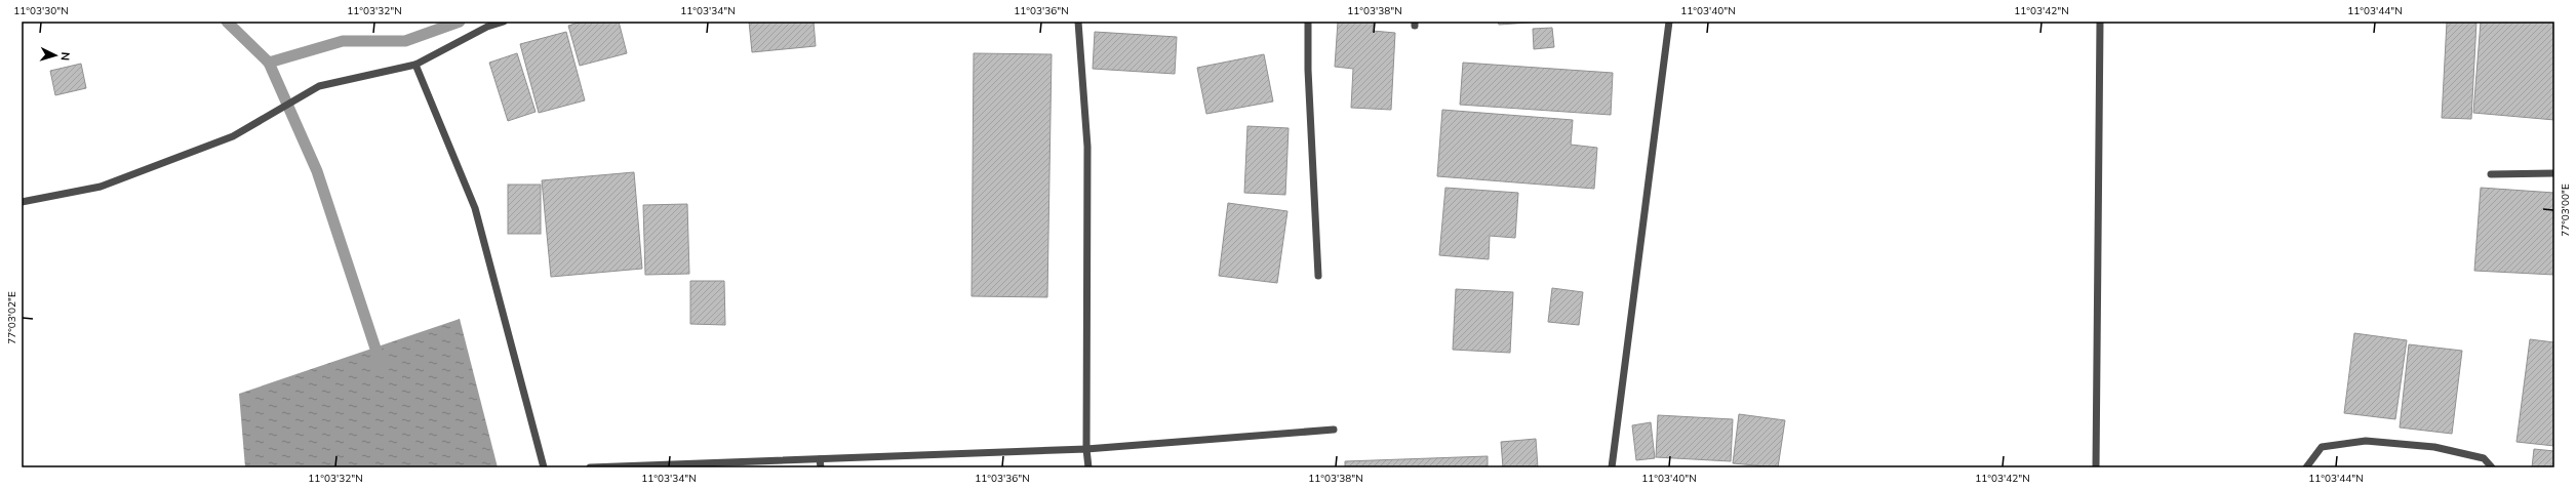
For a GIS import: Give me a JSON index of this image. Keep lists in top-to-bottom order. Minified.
{"north":"right","coordinates":["11°03'30\"N","11°03'32\"N","11°03'34\"N","11°03'36\"N","11°03'38\"N","11°03'40\"N","11°03'42\"N","11°03'44\"N","77°03'00\"E","77°03'02\"E"]}
